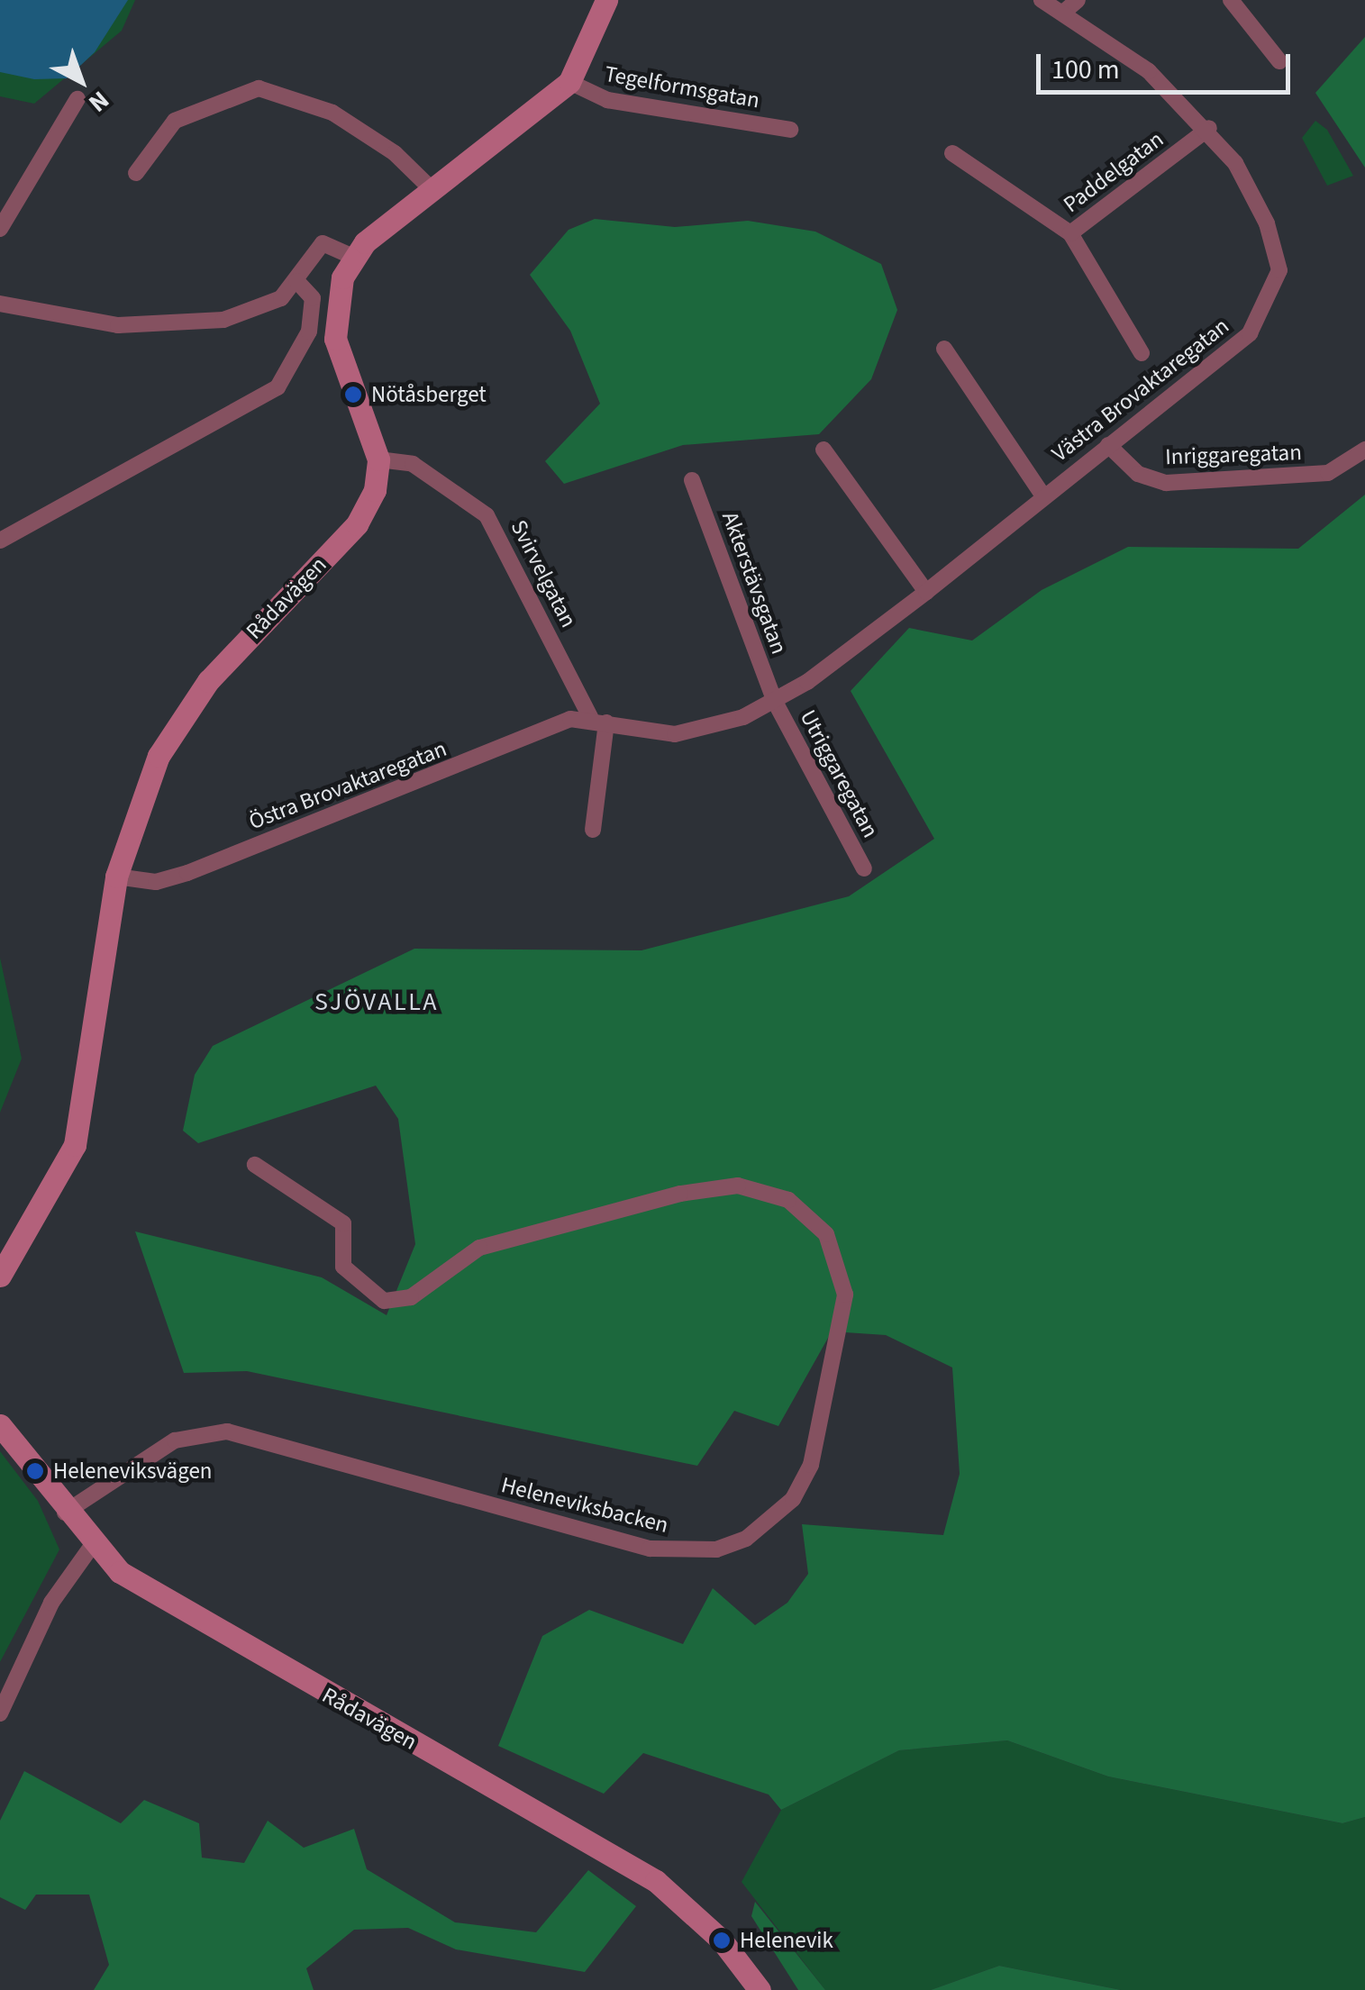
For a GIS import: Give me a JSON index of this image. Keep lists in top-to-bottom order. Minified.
{"streets":{"street":["Tegelformsgatan","Paddelgatan","Västra Brovaktaregatan","Inriggaregatan","Svirvelgatan","Akterstävsgatan","Rådavägen","Utriggaregatan","Östra Brovaktaregatan","Heleneviksbacken"]},"crossings":[["Paddelgatan","Västra Brovaktaregatan"],["Västra Brovaktaregatan","Inriggaregatan"],["Västra Brovaktaregatan","Östra Brovaktaregatan"],["Svirvelgatan","Rådavägen"],["Svirvelgatan","Östra Brovaktaregatan"],["Akterstävsgatan","Utriggaregatan"],["Akterstävsgatan","Östra Brovaktaregatan"],["Rådavägen","Östra Brovaktaregatan"],["Rådavägen","Heleneviksbacken"],["Utriggaregatan","Östra Brovaktaregatan"]],"districts":["SJÖVALLA"],"places":["Nötåsberget","Heleneviksvägen","Helenevik"],"scale_bar":"100 m","north":"bottom right"}
